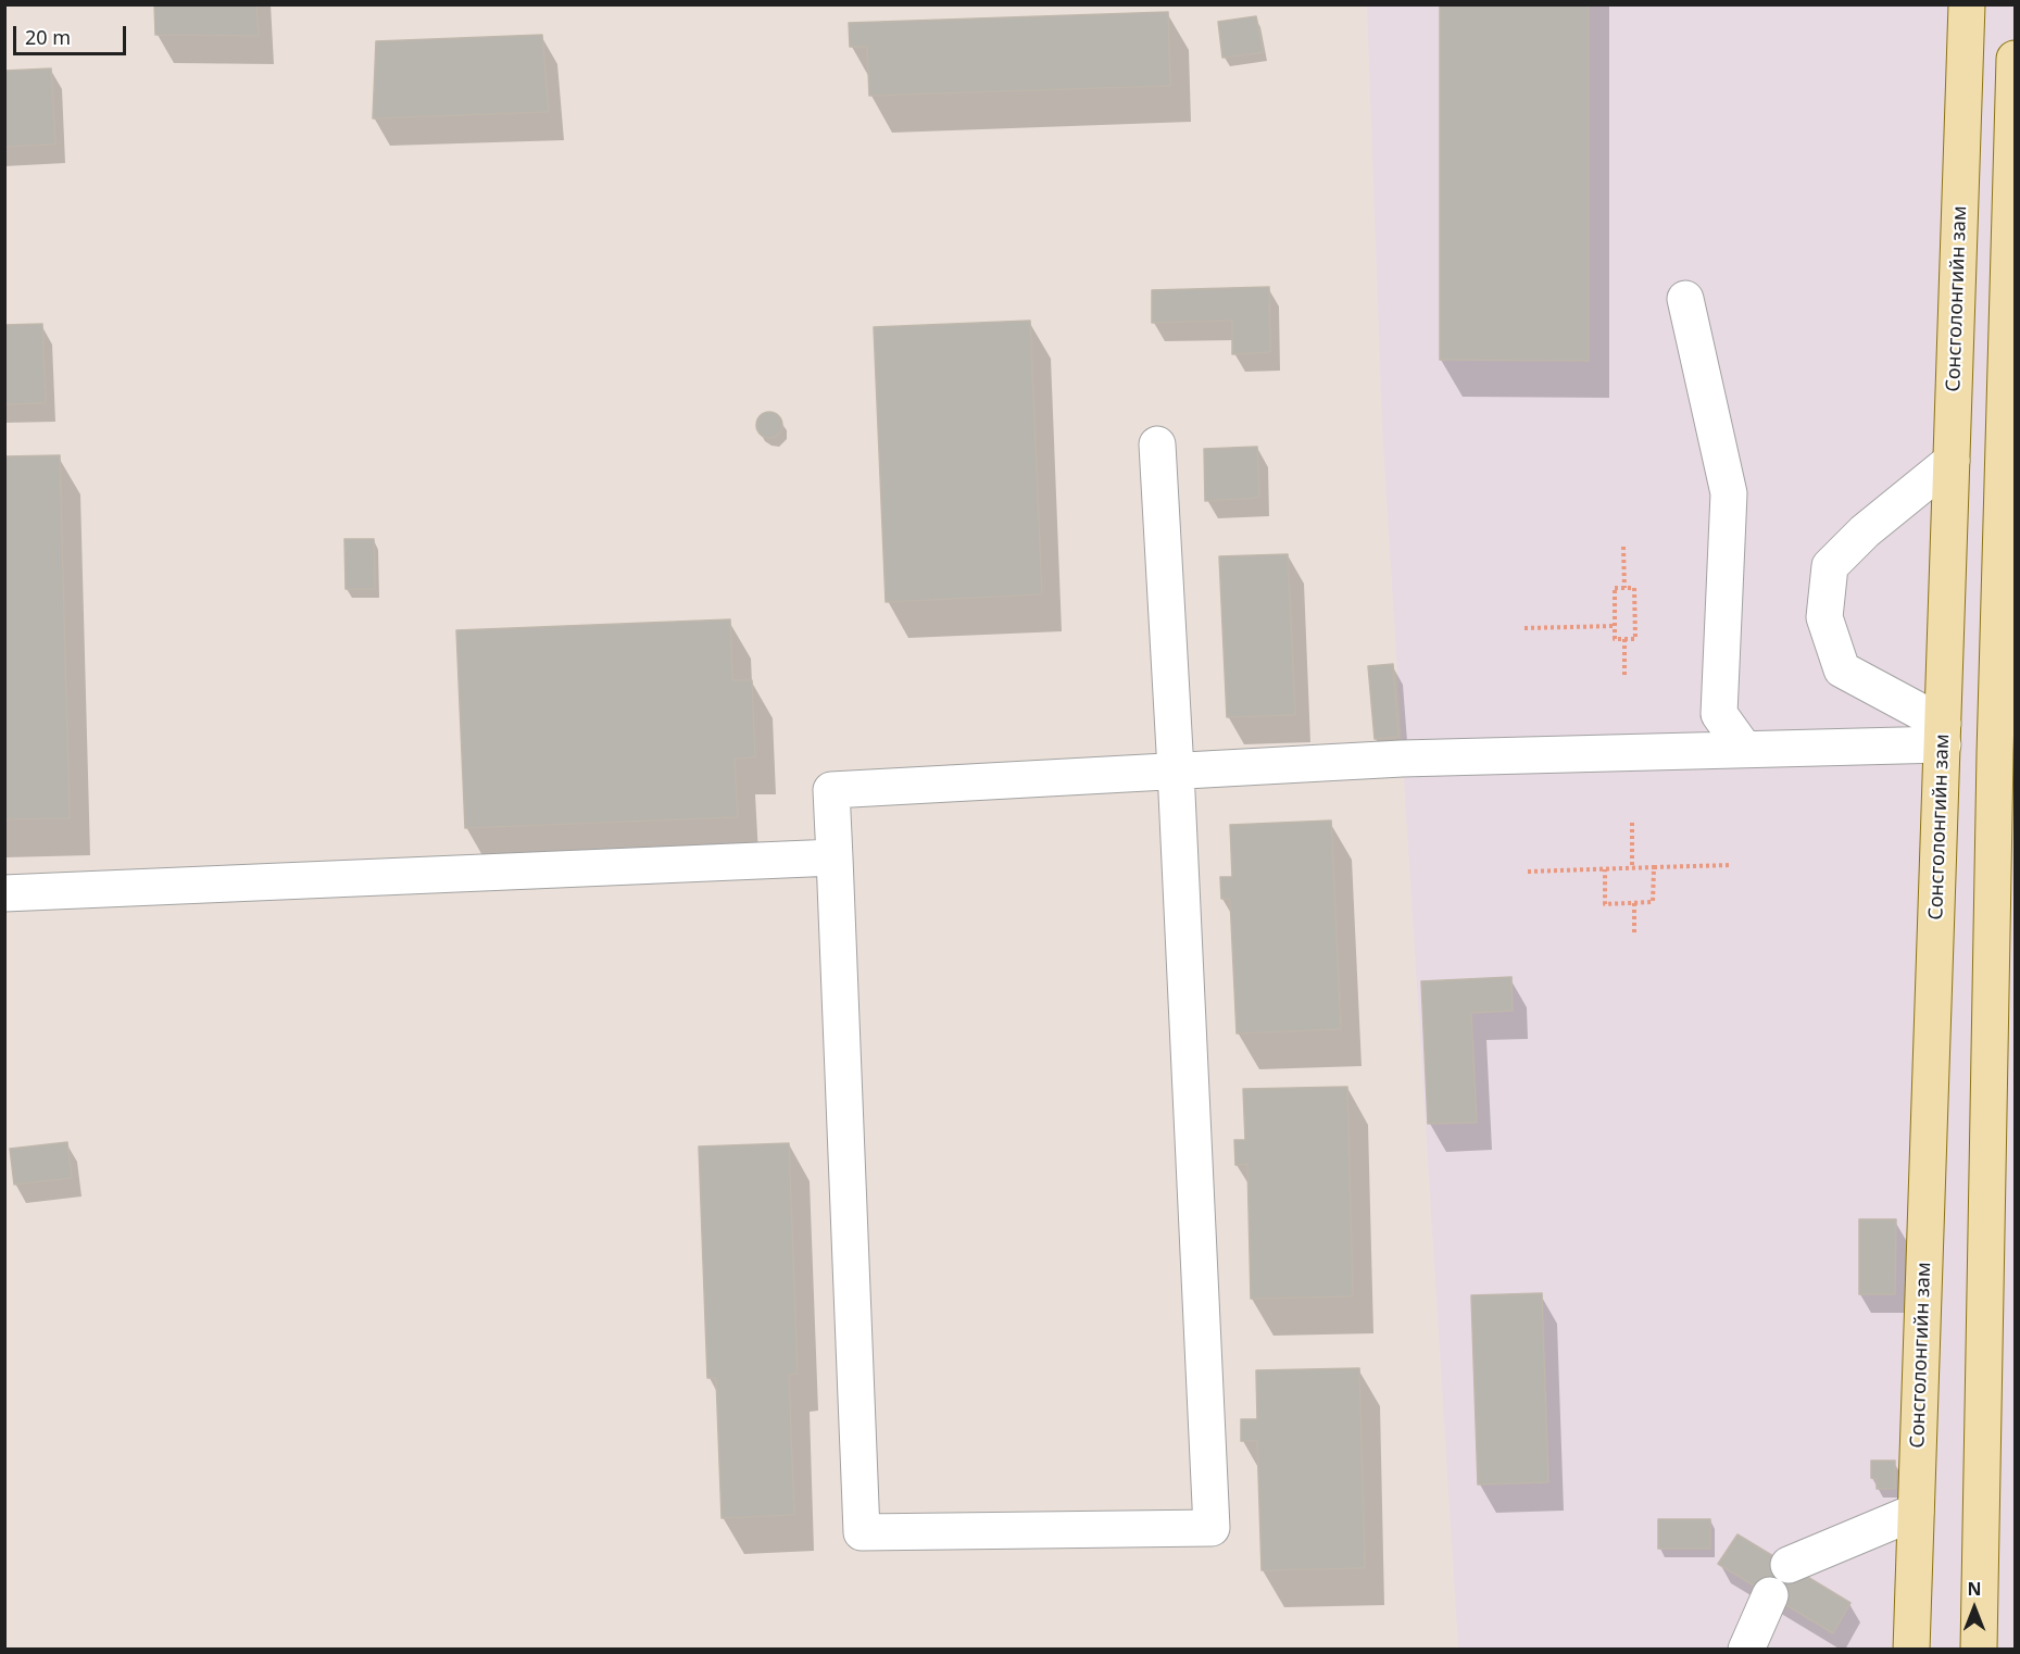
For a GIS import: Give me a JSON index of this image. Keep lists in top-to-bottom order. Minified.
{"streets":{"main road":["Сонсголонгийн зам"]},"scale_bar":"20 m","north":"top"}
